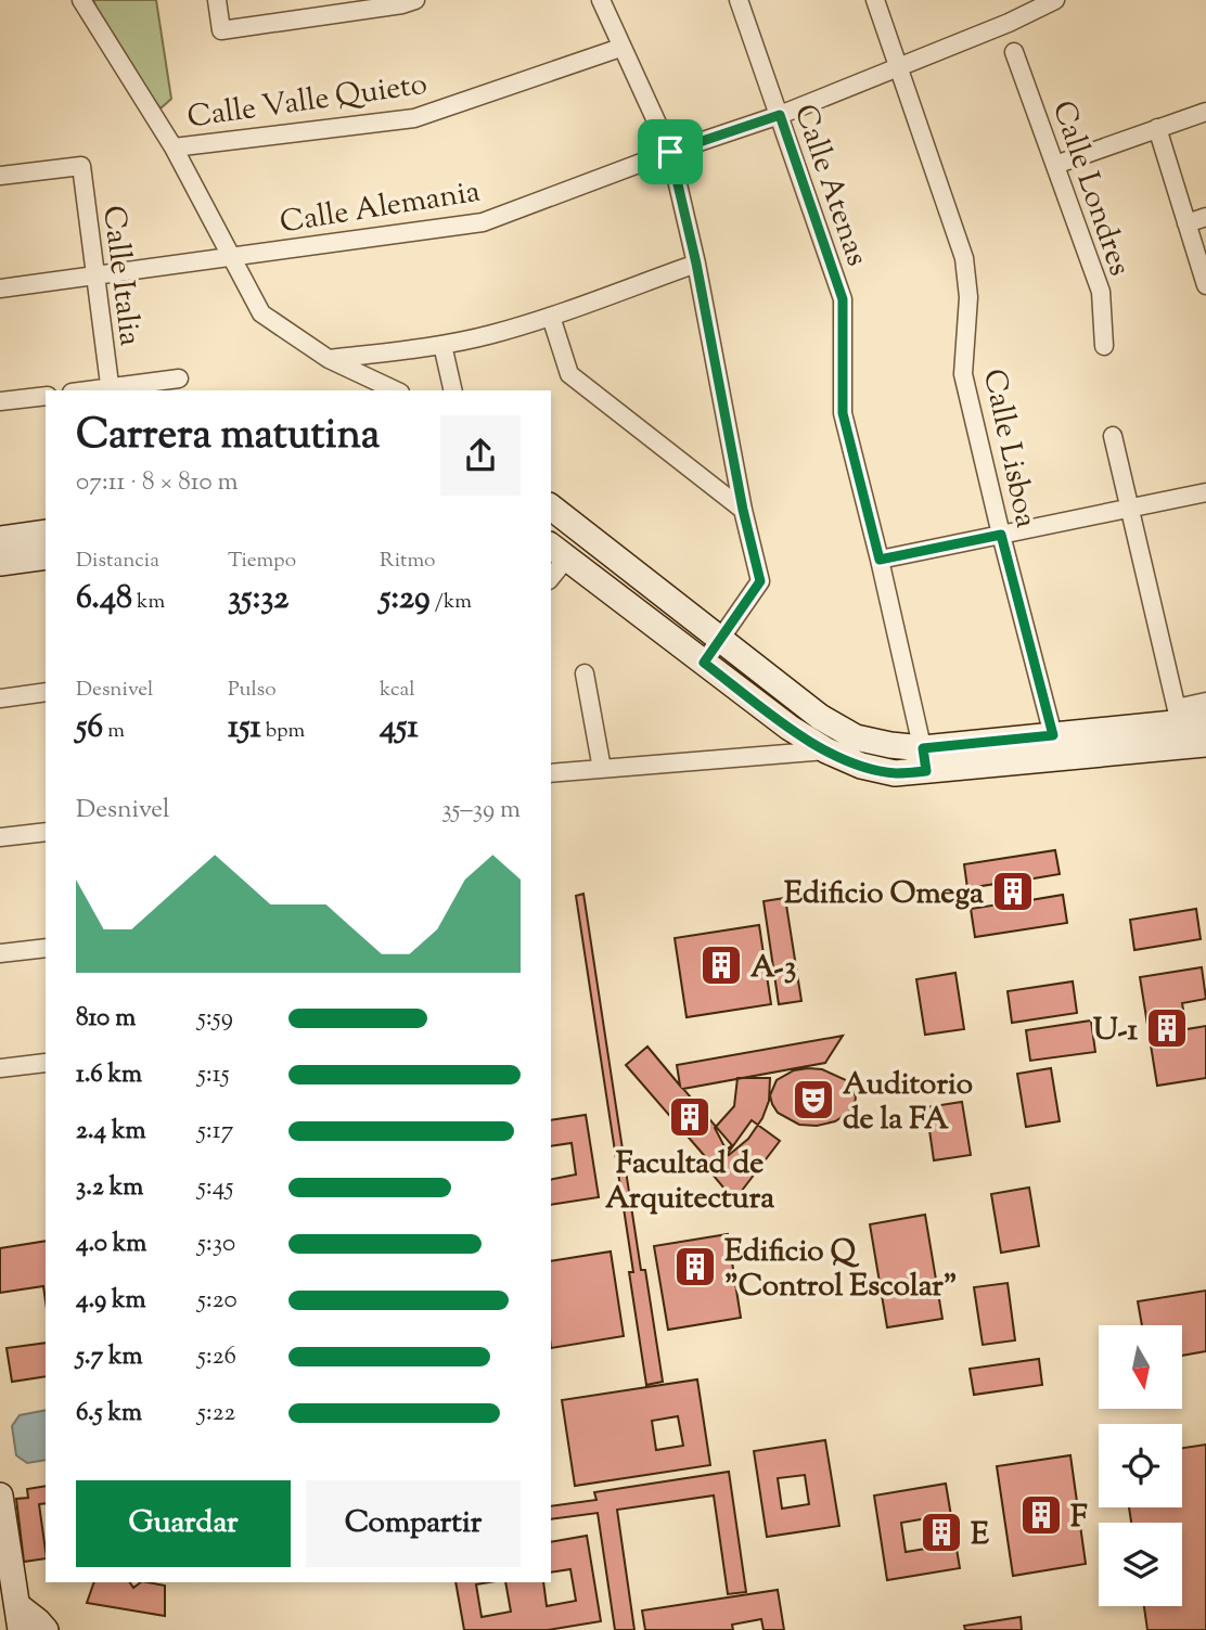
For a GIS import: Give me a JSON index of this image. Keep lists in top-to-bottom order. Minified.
{"streets":{"street":["Calle Valle Quieto","Calle Atenas","Calle Londres","Calle Alemania","Calle Italia","Calle Lisboa"]},"crossings":[["Calle Atenas","Calle Alemania"],["Calle Alemania","Calle Italia"],["Calle Alemania","Calle Lisboa"]],"places":{"building":["Edificio Omega","A-3","U-1","Facultad de Arquitectura","Edificio Q \"Control Escolar\"","F","E"],"theatre":["Auditorio de la FA"]},"north":"bottom","page":{"heading":["Carrera matutina","07:11 · 8 × 810 m"],"stats":[["Distancia","6.48 km"],["Tiempo","35:32"],["Ritmo","5:29 /km"],["Desnivel","56 m"],["Pulso","151 bpm"],["kcal","451"]],"chart":["Desnivel","35–39 m"],"list":[{"name":"810 m","note":"5:59"},{"name":"1.6 km","note":"5:15"},{"name":"2.4 km","note":"5:17"},{"name":"3.2 km","note":"5:45"},{"name":"4.0 km","note":"5:30"},{"name":"4.9 km","note":"5:20"},{"name":"5.7 km","note":"5:26"},{"name":"6.5 km","note":"5:22"}],"buttons":["Guardar","Compartir"]}}
